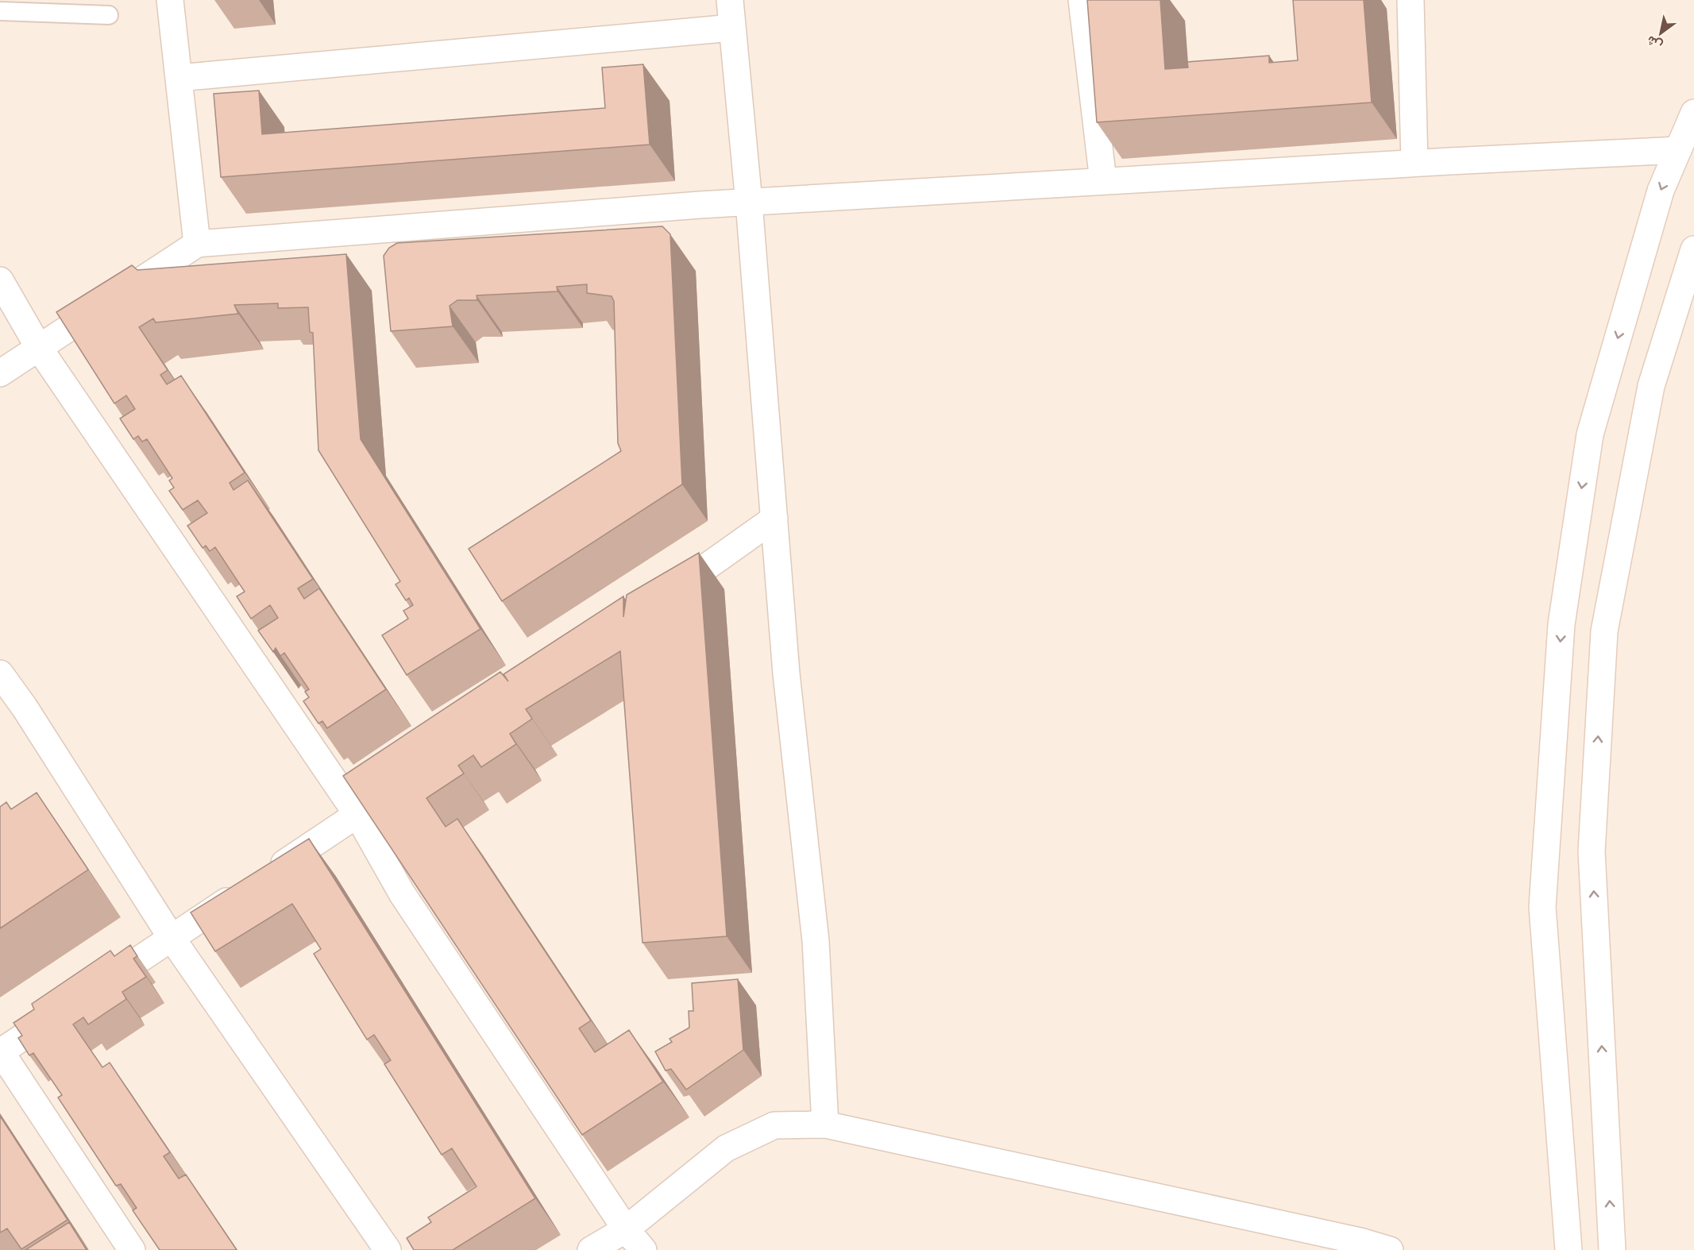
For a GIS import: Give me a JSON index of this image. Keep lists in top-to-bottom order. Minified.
{"north":"bottom left"}
